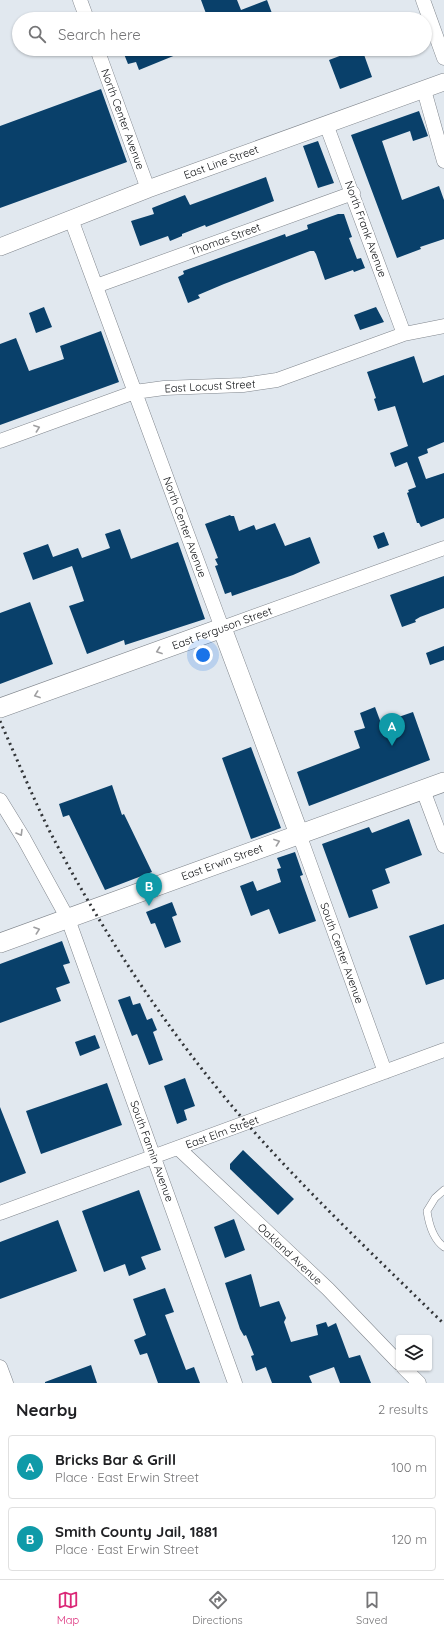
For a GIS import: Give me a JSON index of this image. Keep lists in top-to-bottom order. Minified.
{"streets":{"main road":["North Center Avenue","East Ferguson Street","East Erwin Street"],"street":["East Line Street","North Frank Avenue","Thomas Street","East Locust Street","South Center Avenue","East Elm Street","South Fannin Avenue","Oakland Avenue"]},"crossings":[["North Center Avenue","East Line Street"],["North Center Avenue","Thomas Street"],["North Center Avenue","East Locust Street"],["North Center Avenue","East Ferguson Street"],["North Center Avenue","East Erwin Street"],["North Center Avenue","South Center Avenue"],["East Line Street","North Frank Avenue"],["North Frank Avenue","Thomas Street"],["North Frank Avenue","East Locust Street"],["East Erwin Street","South Center Avenue"],["East Erwin Street","South Fannin Avenue"],["South Center Avenue","East Elm Street"],["East Elm Street","South Fannin Avenue"],["East Elm Street","Oakland Avenue"]],"one_way":["East Ferguson Street","East Erwin Street"],"page":{"search":"Search here","pins":["A","B"],"heading":["Nearby","2 results"],"list":[{"mark":"A","name":"Bricks Bar & Grill","note":"Place · East Erwin Street","value":"100 m"},{"mark":"B","name":"Smith County Jail, 1881","note":"Place · East Erwin Street","value":"120 m"}],"nav":["Map","Directions","Saved"]}}
